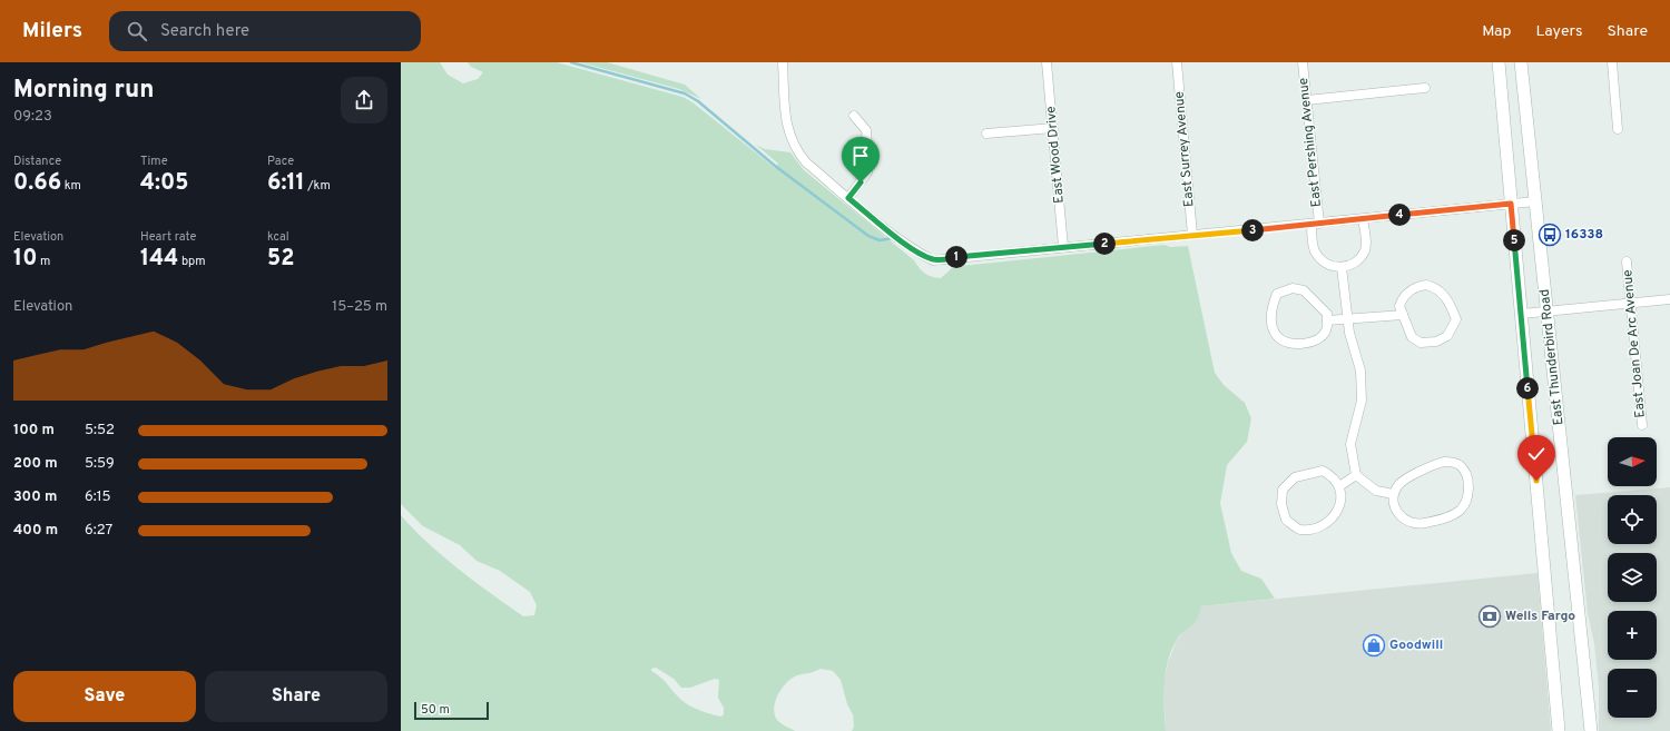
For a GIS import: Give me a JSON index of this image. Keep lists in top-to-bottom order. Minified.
{"streets":{"main road":["East Thunderbird Road"],"street":["East Pershing Avenue","East Surrey Avenue","East Wood Drive","East Joan De Arc Avenue"]},"places":{"bus stop":["16338"],"bank":["Wells Fargo"],"shop":["Goodwill"]},"scale_bar":"50 m","north":"right","page":{"header":"Milers","search":"Search here","nav":["Map","Layers","Share"],"heading":["Morning run","09:23"],"stats":[["Distance","0.66 km"],["Time","4:05"],["Pace","6:11 /km"],["Elevation","10 m"],["Heart rate","144 bpm"],["kcal","52"]],"pins":["4","3","5","2","1","6"],"chart":["Elevation","15–25 m"],"list":[{"name":"100 m","note":"5:52"},{"name":"200 m","note":"5:59"},{"name":"300 m","note":"6:15"},{"name":"400 m","note":"6:27"}],"map_buttons":["+","−"],"buttons":["Save","Share"],"scale":"50 m"}}
